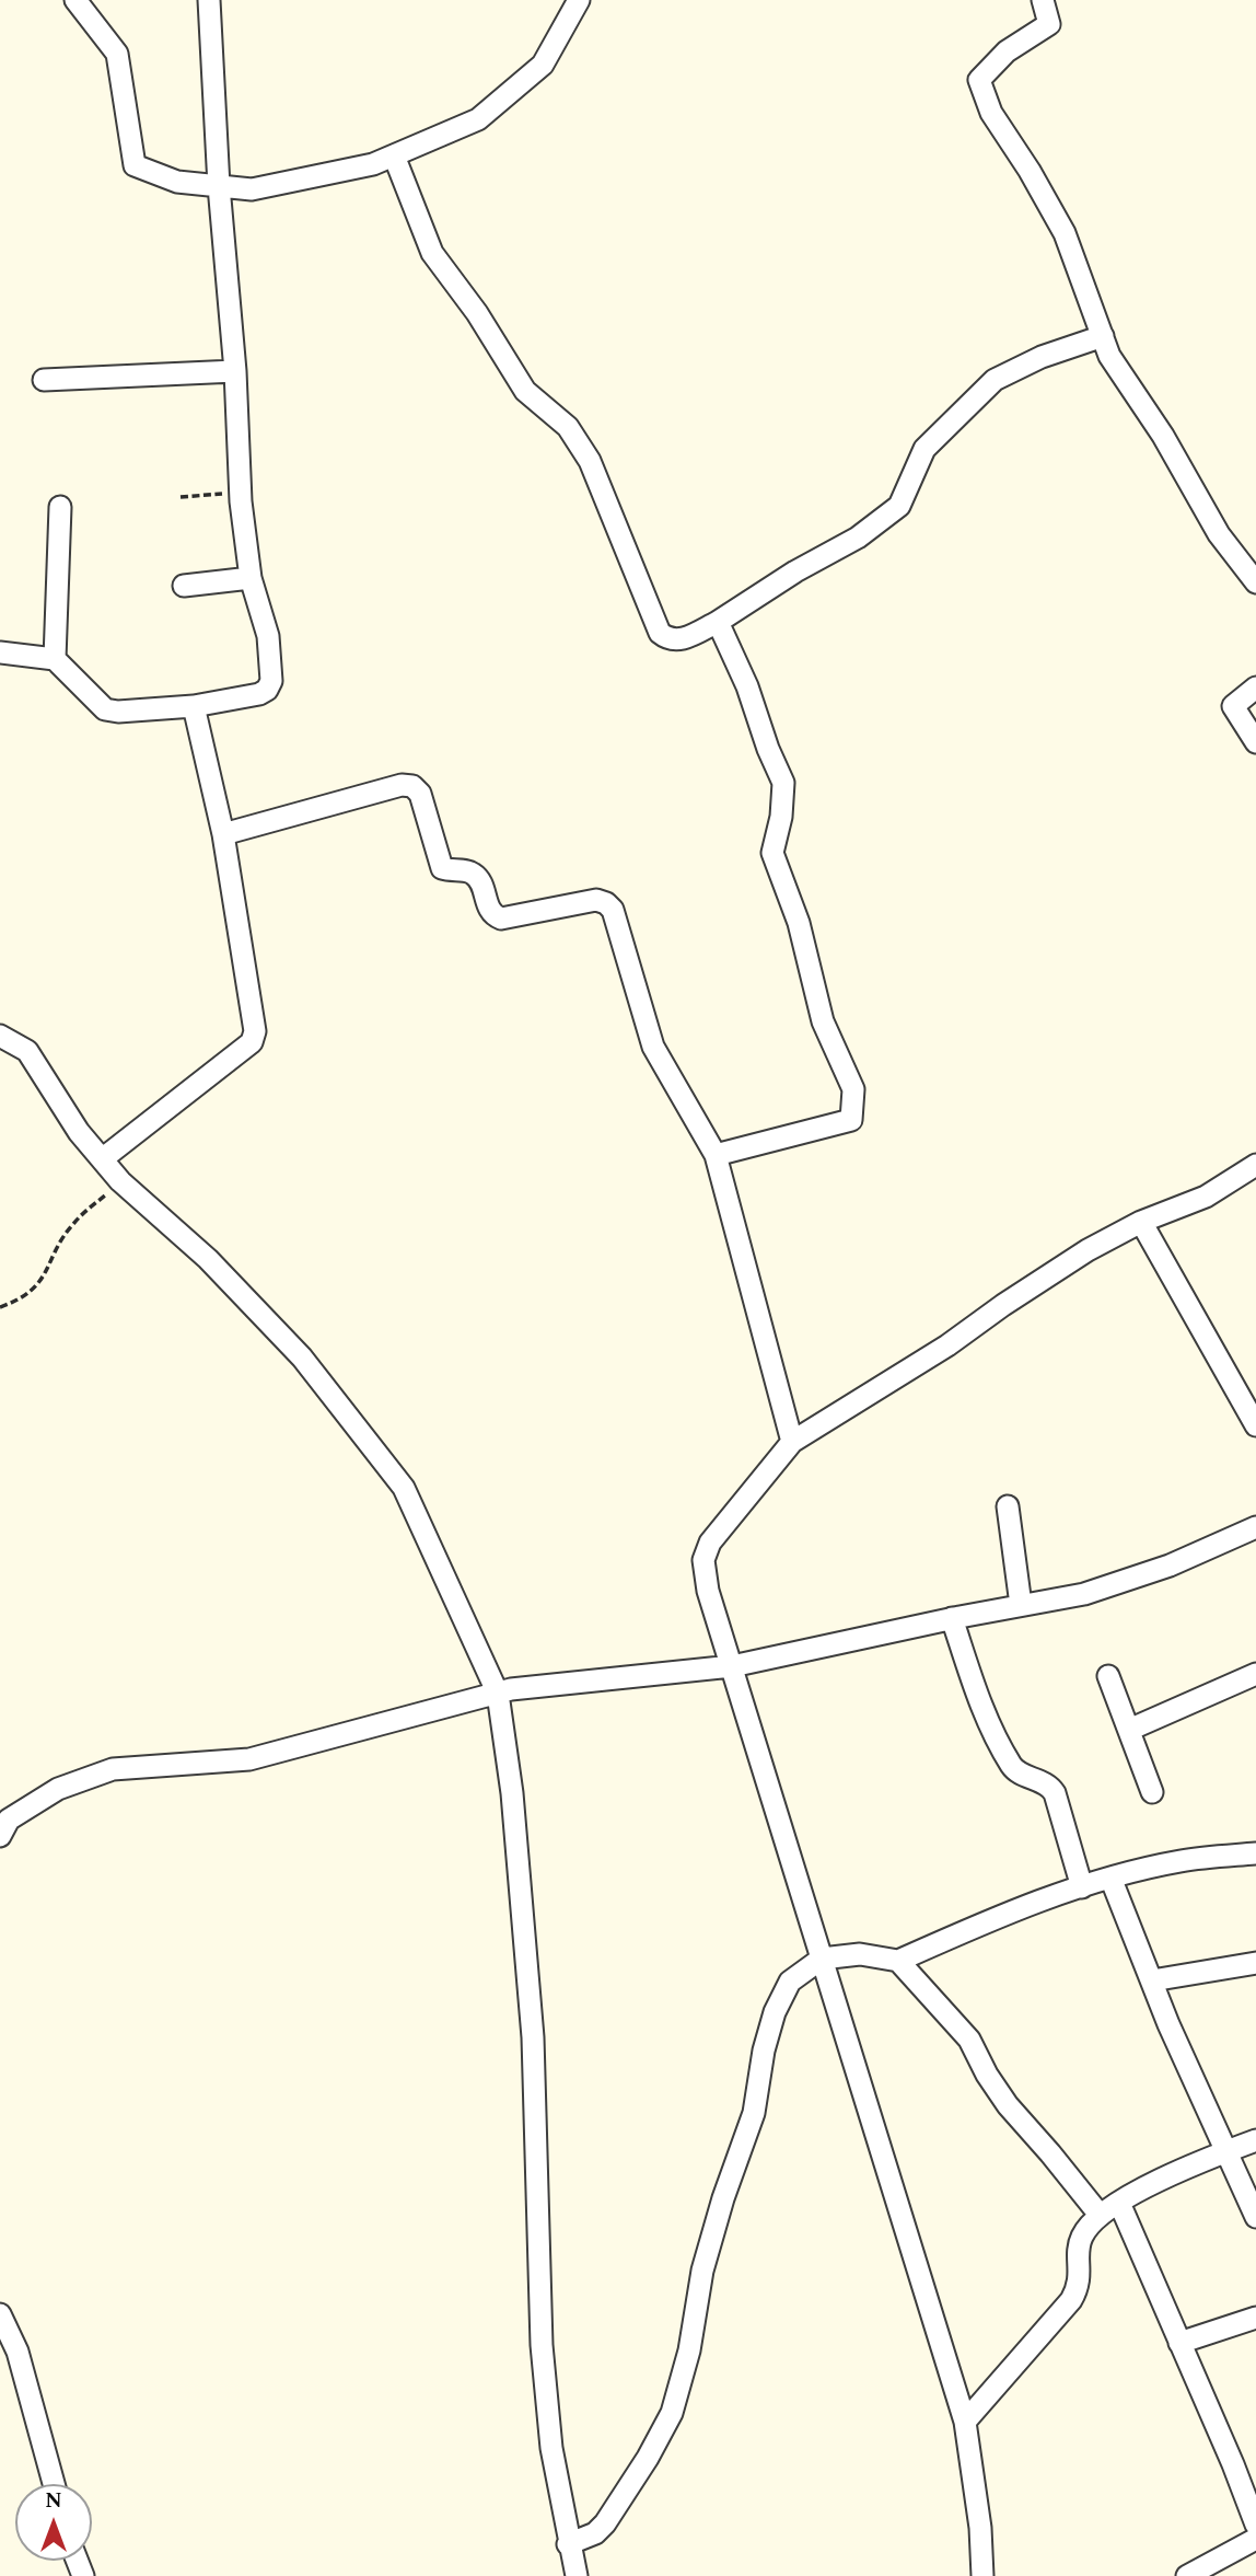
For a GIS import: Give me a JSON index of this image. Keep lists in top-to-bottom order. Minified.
{"north":"top"}
